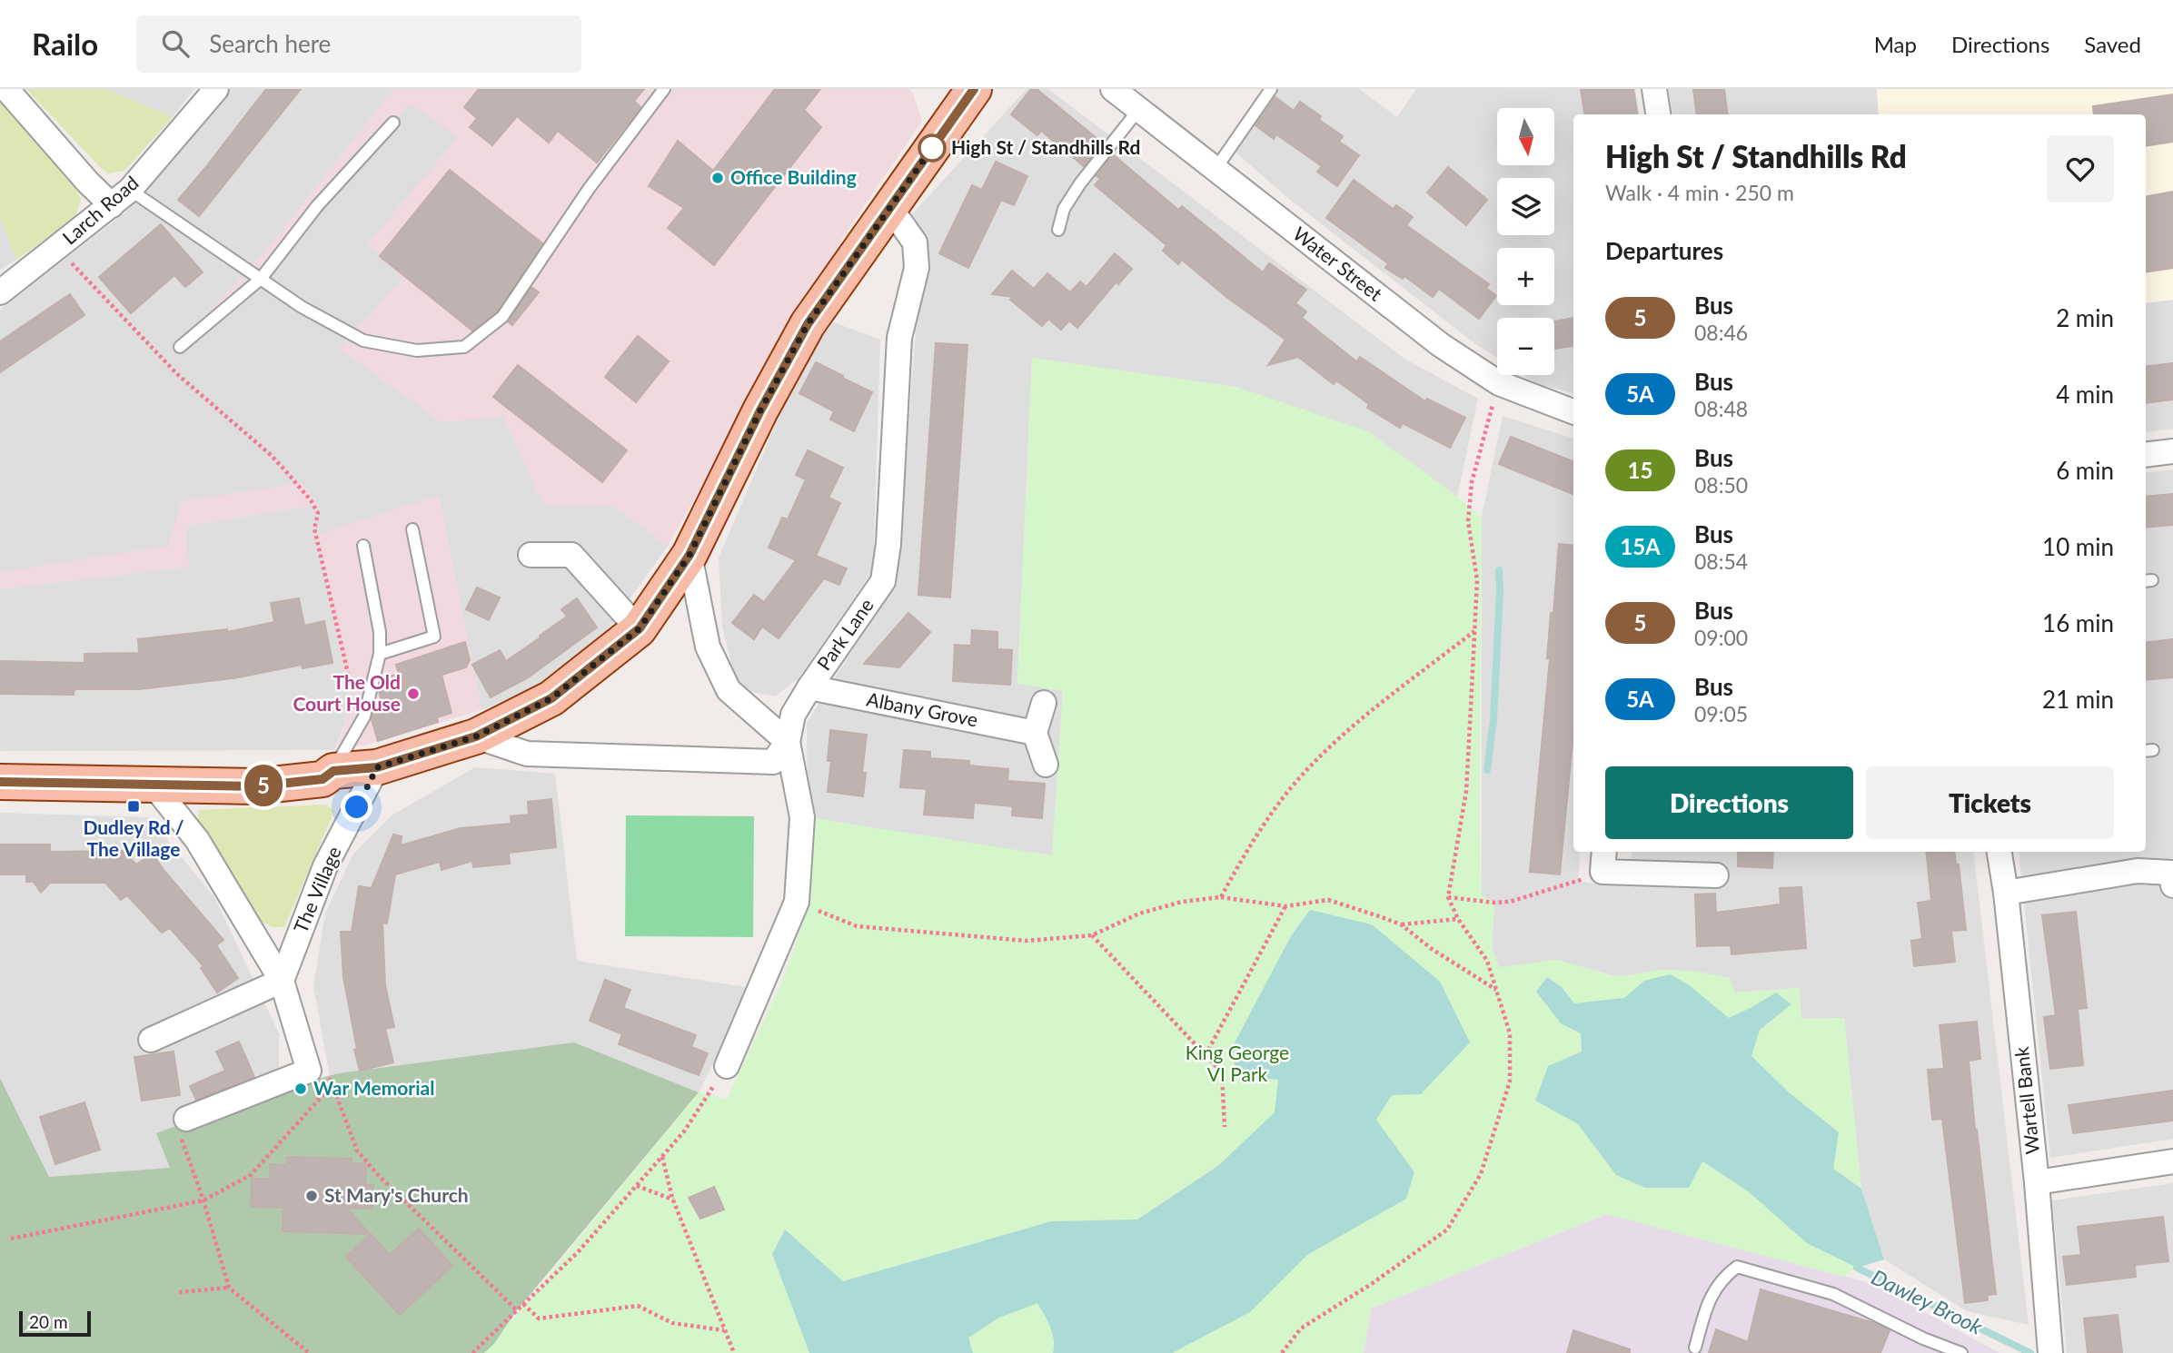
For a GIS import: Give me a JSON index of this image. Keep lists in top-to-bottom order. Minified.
{"streets":{"street":["Larch Road","Water Street","Park Lane","Albany Grove","The Village","Wartell Bank"]},"crossings":[["Park Lane","Albany Grove"]],"water":["Dawley Brook"],"parks":["King George VI Park"],"places":{"other":["High St / Standhills Rd","Office Building","The Old Court House","War Memorial","St Mary's Church"],"transit":["Dudley Rd / The Village"]},"lines":["bus line 5"],"scale_bar":"20 m","north":"bottom","page":{"header":"Railo","search":"Search here","nav":["Map","Directions","Saved"],"on_map":"5","map_buttons":["+","−"],"heading":[["High St / Standhills Rd","Walk · 4 min · 250 m"],"Departures"],"list":[{"mark":"5","name":"Bus","note":"08:46","value":"2 min"},{"mark":"5A","name":"Bus","note":"08:48","value":"4 min"},{"mark":"15","name":"Bus","note":"08:50","value":"6 min"},{"mark":"15A","name":"Bus","note":"08:54","value":"10 min"},{"mark":"5","name":"Bus","note":"09:00","value":"16 min"},{"mark":"5A","name":"Bus","note":"09:05","value":"21 min"}],"buttons":["Directions","Tickets"],"scale":"20 m"}}
